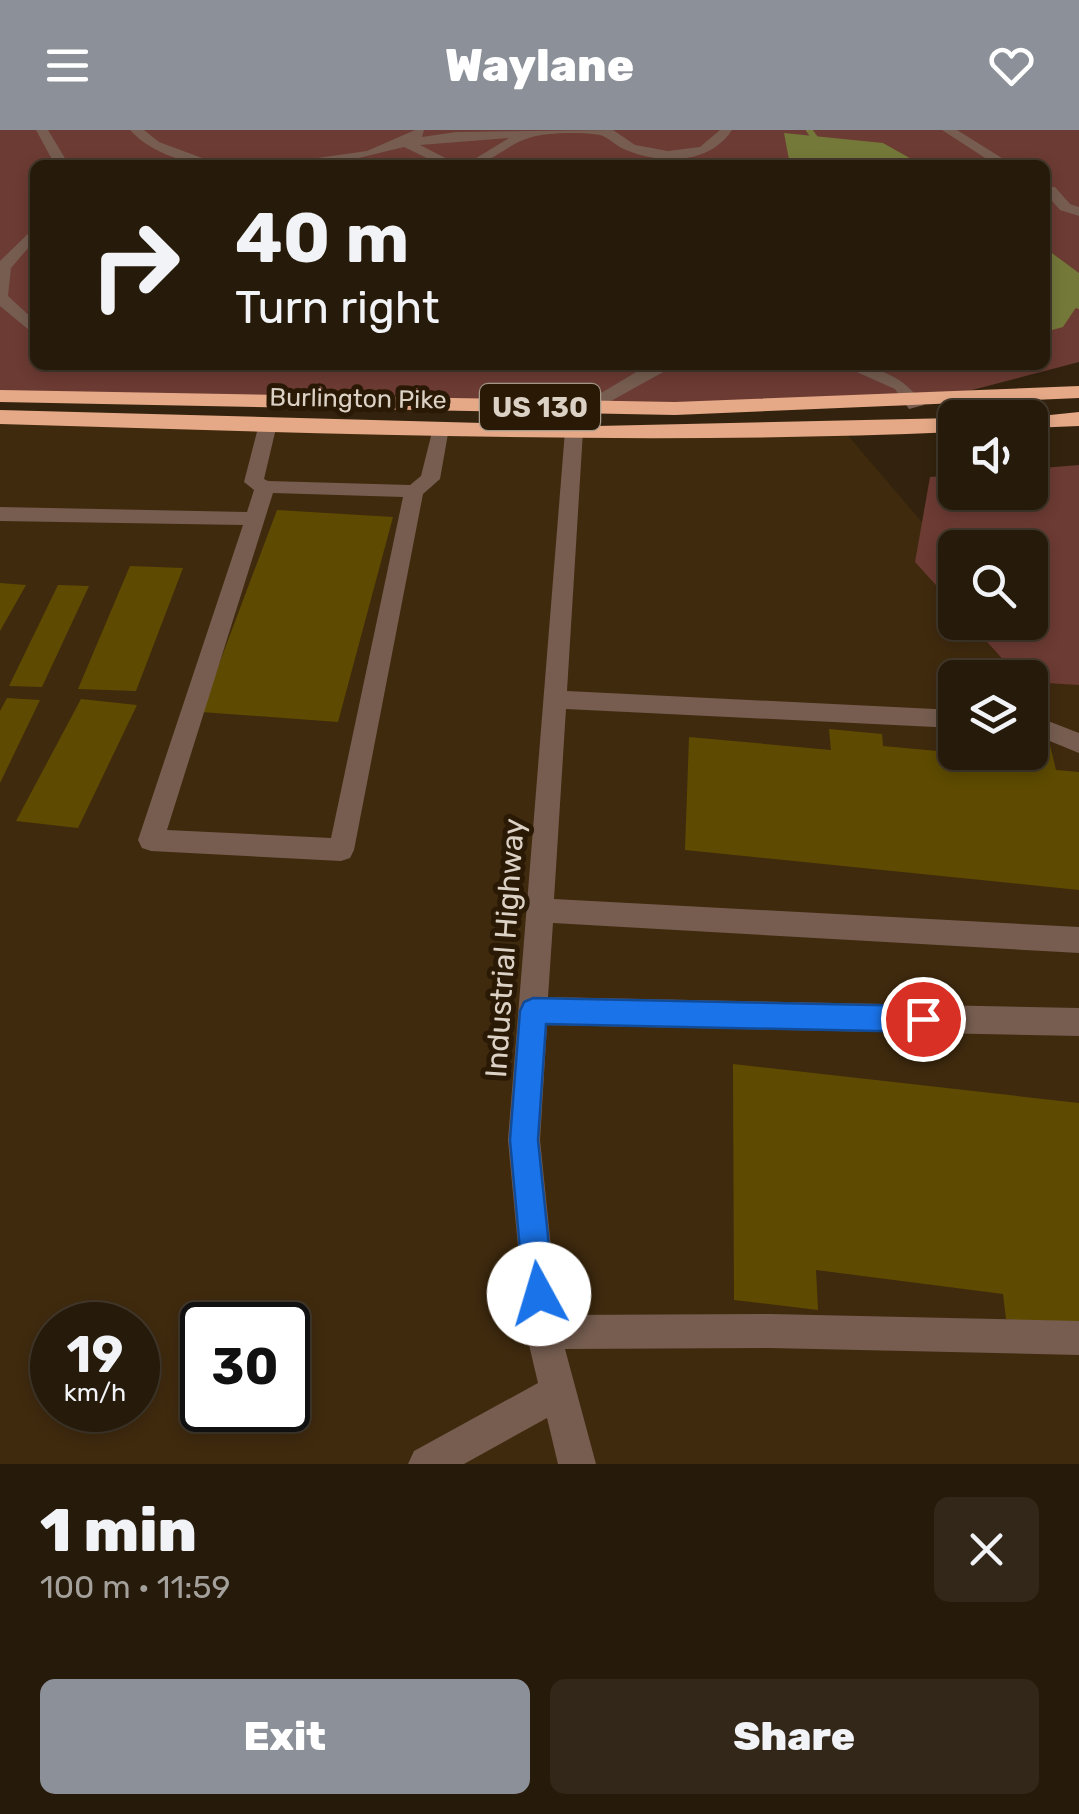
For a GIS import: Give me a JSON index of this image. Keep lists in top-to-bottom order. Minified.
{"streets":{"highway":["Burlington Pike","US 130"],"street":["Industrial Highway"]},"crossings":[["Burlington Pike","Industrial Highway"]],"page":{"header":"Waylane","turn":["40 m","Turn right"],"speed":"19 km/h","limit":"30","heading":["1 min","100 m · 11:59"],"buttons":["Exit","Share"]}}
